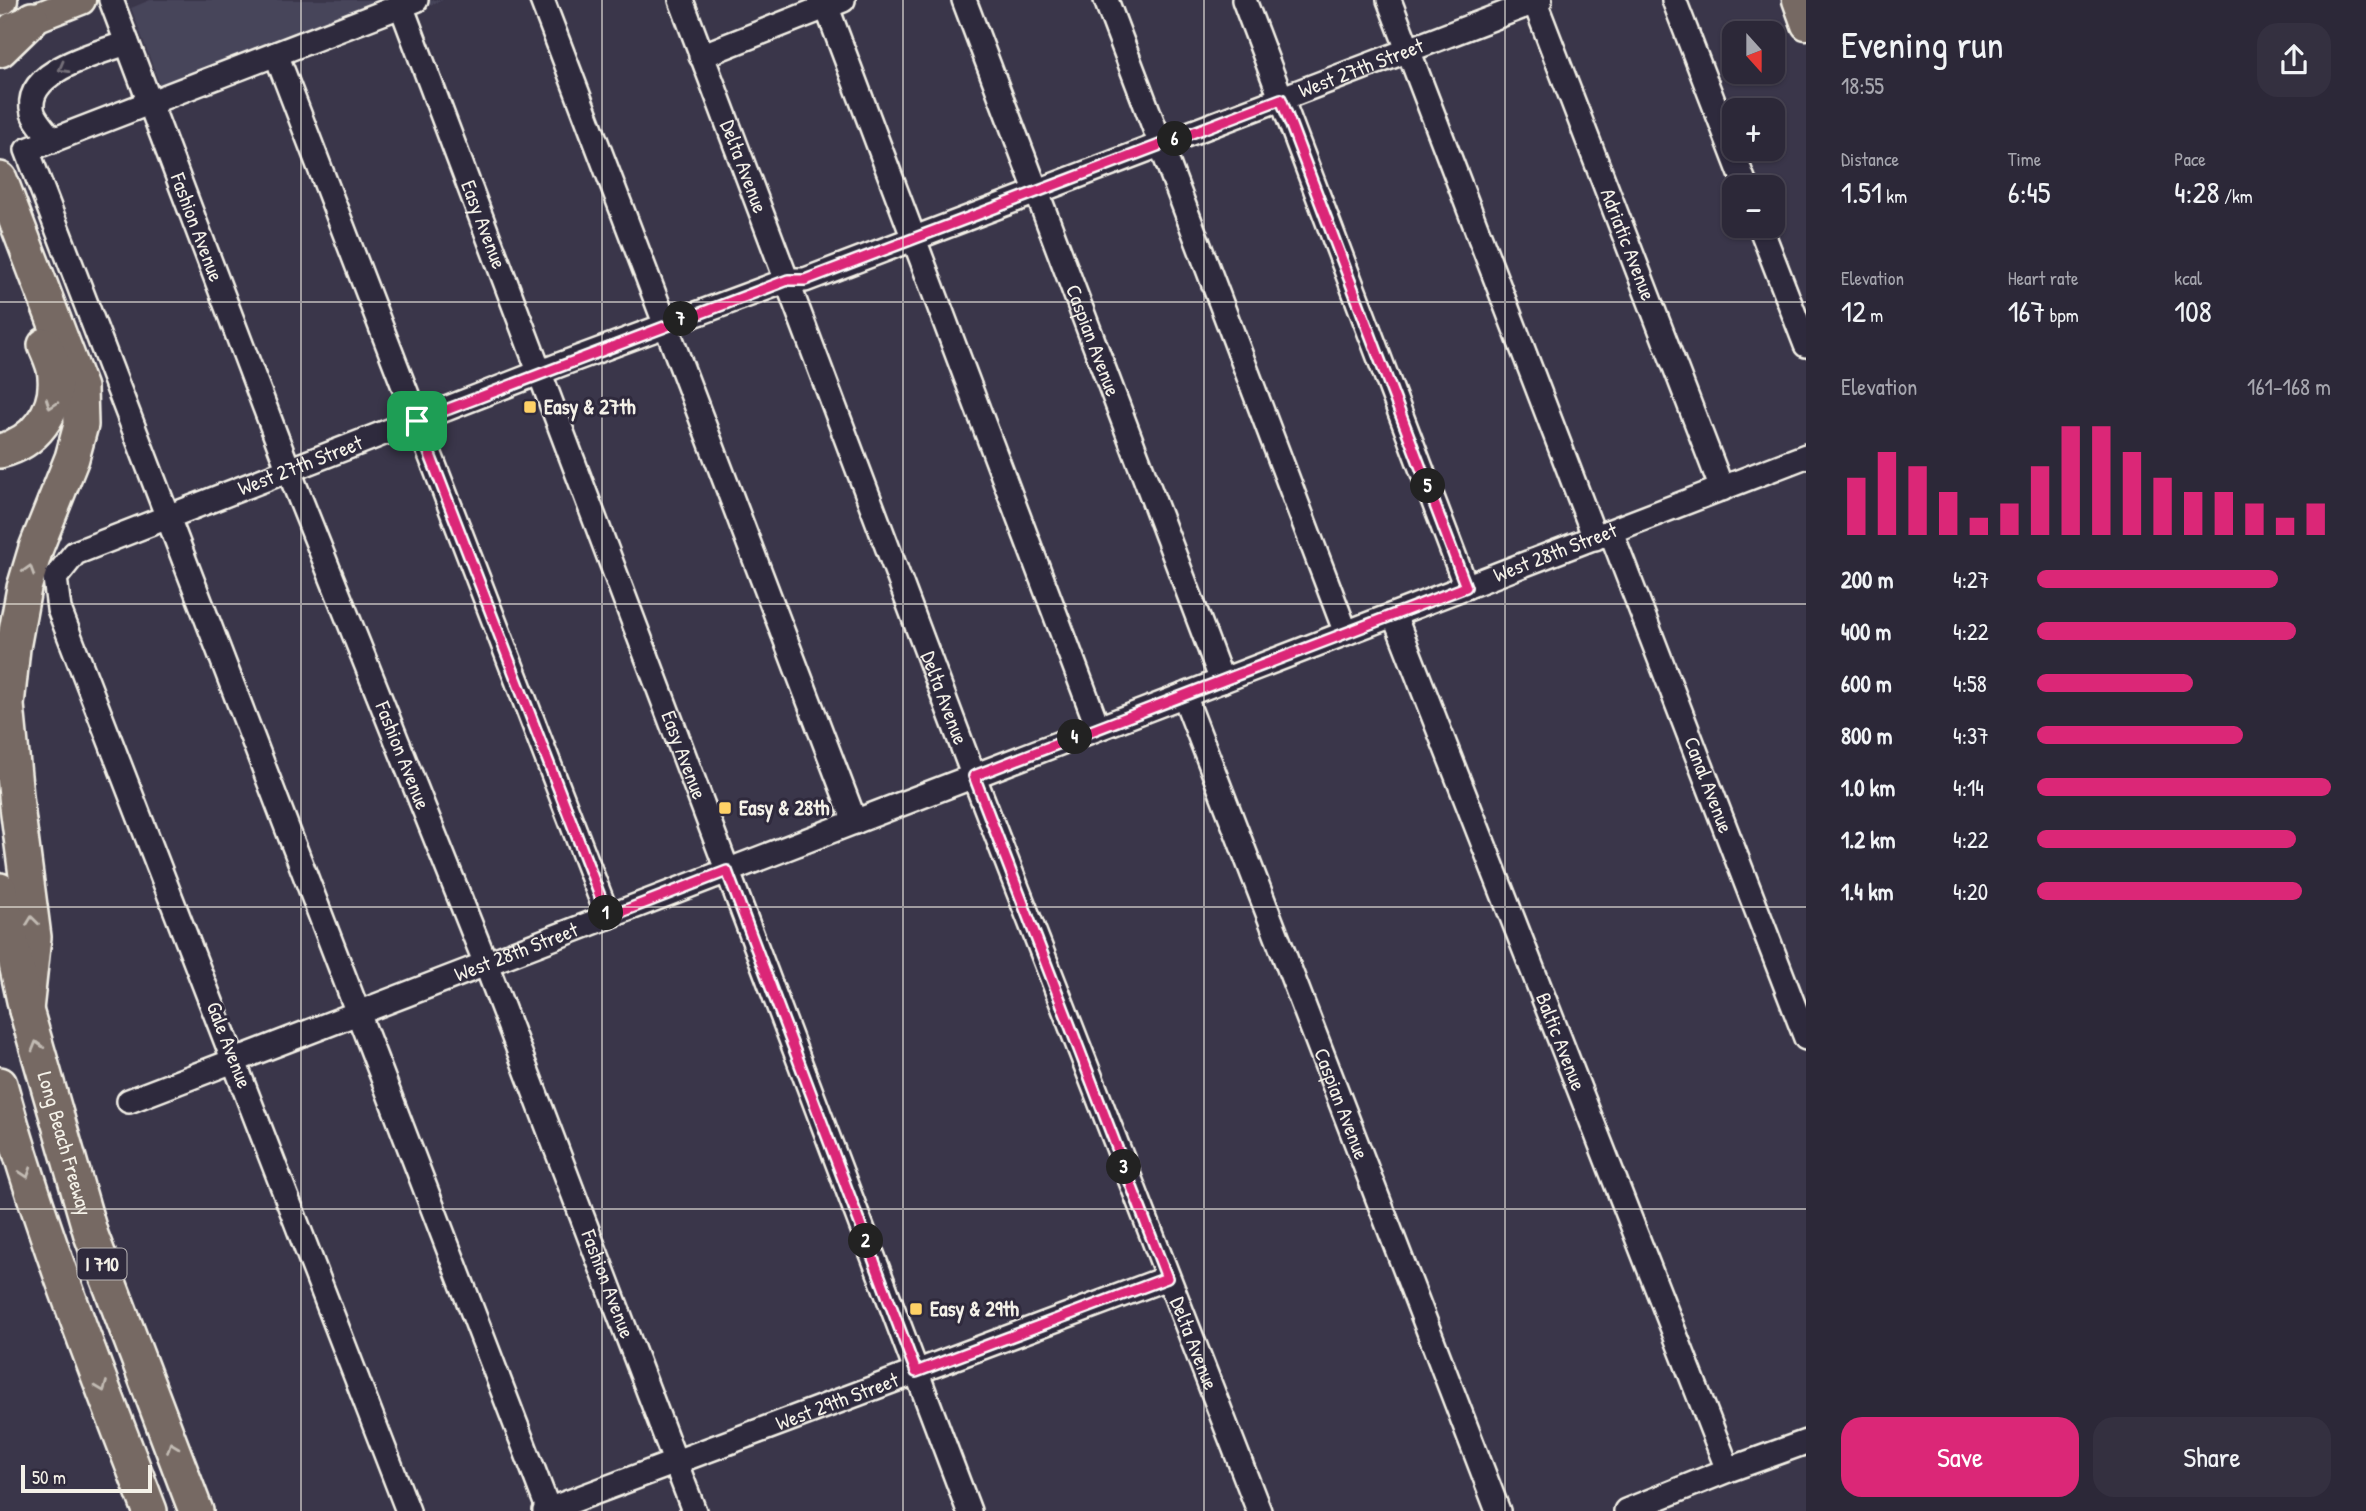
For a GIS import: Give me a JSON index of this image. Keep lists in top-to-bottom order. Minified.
{"streets":{"highway":["Long Beach Freeway","I 710"],"street":["West 27th Street","Delta Avenue","Easy Avenue","Fashion Avenue","Adriatic Avenue","Caspian Avenue","West 28th Street","Canal Avenue","Baltic Avenue","Gale Avenue","West 29th Street"]},"crossings":[["West 27th Street","Delta Avenue"],["West 27th Street","Easy Avenue"],["West 27th Street","Fashion Avenue"],["West 27th Street","Adriatic Avenue"],["West 27th Street","Caspian Avenue"],["West 27th Street","Canal Avenue"],["West 27th Street","Gale Avenue"],["Delta Avenue","West 28th Street"],["Delta Avenue","West 29th Street"],["Easy Avenue","West 28th Street"],["Easy Avenue","West 29th Street"],["Fashion Avenue","West 28th Street"],["Fashion Avenue","West 29th Street"],["Adriatic Avenue","West 28th Street"],["Caspian Avenue","West 28th Street"],["West 28th Street","Canal Avenue"],["West 28th Street","Baltic Avenue"],["West 28th Street","Gale Avenue"]],"places":{"transit":["Easy & 27th","Easy & 28th","Easy & 29th"]},"scale_bar":"50 m","north":"bottom","page":{"heading":["Evening run","18:55"],"map_buttons":["+","−"],"stats":[["Distance","1.51 km"],["Time","6:45"],["Pace","4:28 /km"],["Elevation","12 m"],["Heart rate","167 bpm"],["kcal","108"]],"pins":["6","7","5","4","1","3","2"],"chart":["Elevation","161–168 m"],"list":[{"name":"200 m","note":"4:27"},{"name":"400 m","note":"4:22"},{"name":"600 m","note":"4:58"},{"name":"800 m","note":"4:37"},{"name":"1.0 km","note":"4:14"},{"name":"1.2 km","note":"4:22"},{"name":"1.4 km","note":"4:20"}],"buttons":["Save","Share"],"scale":"50 m"}}
